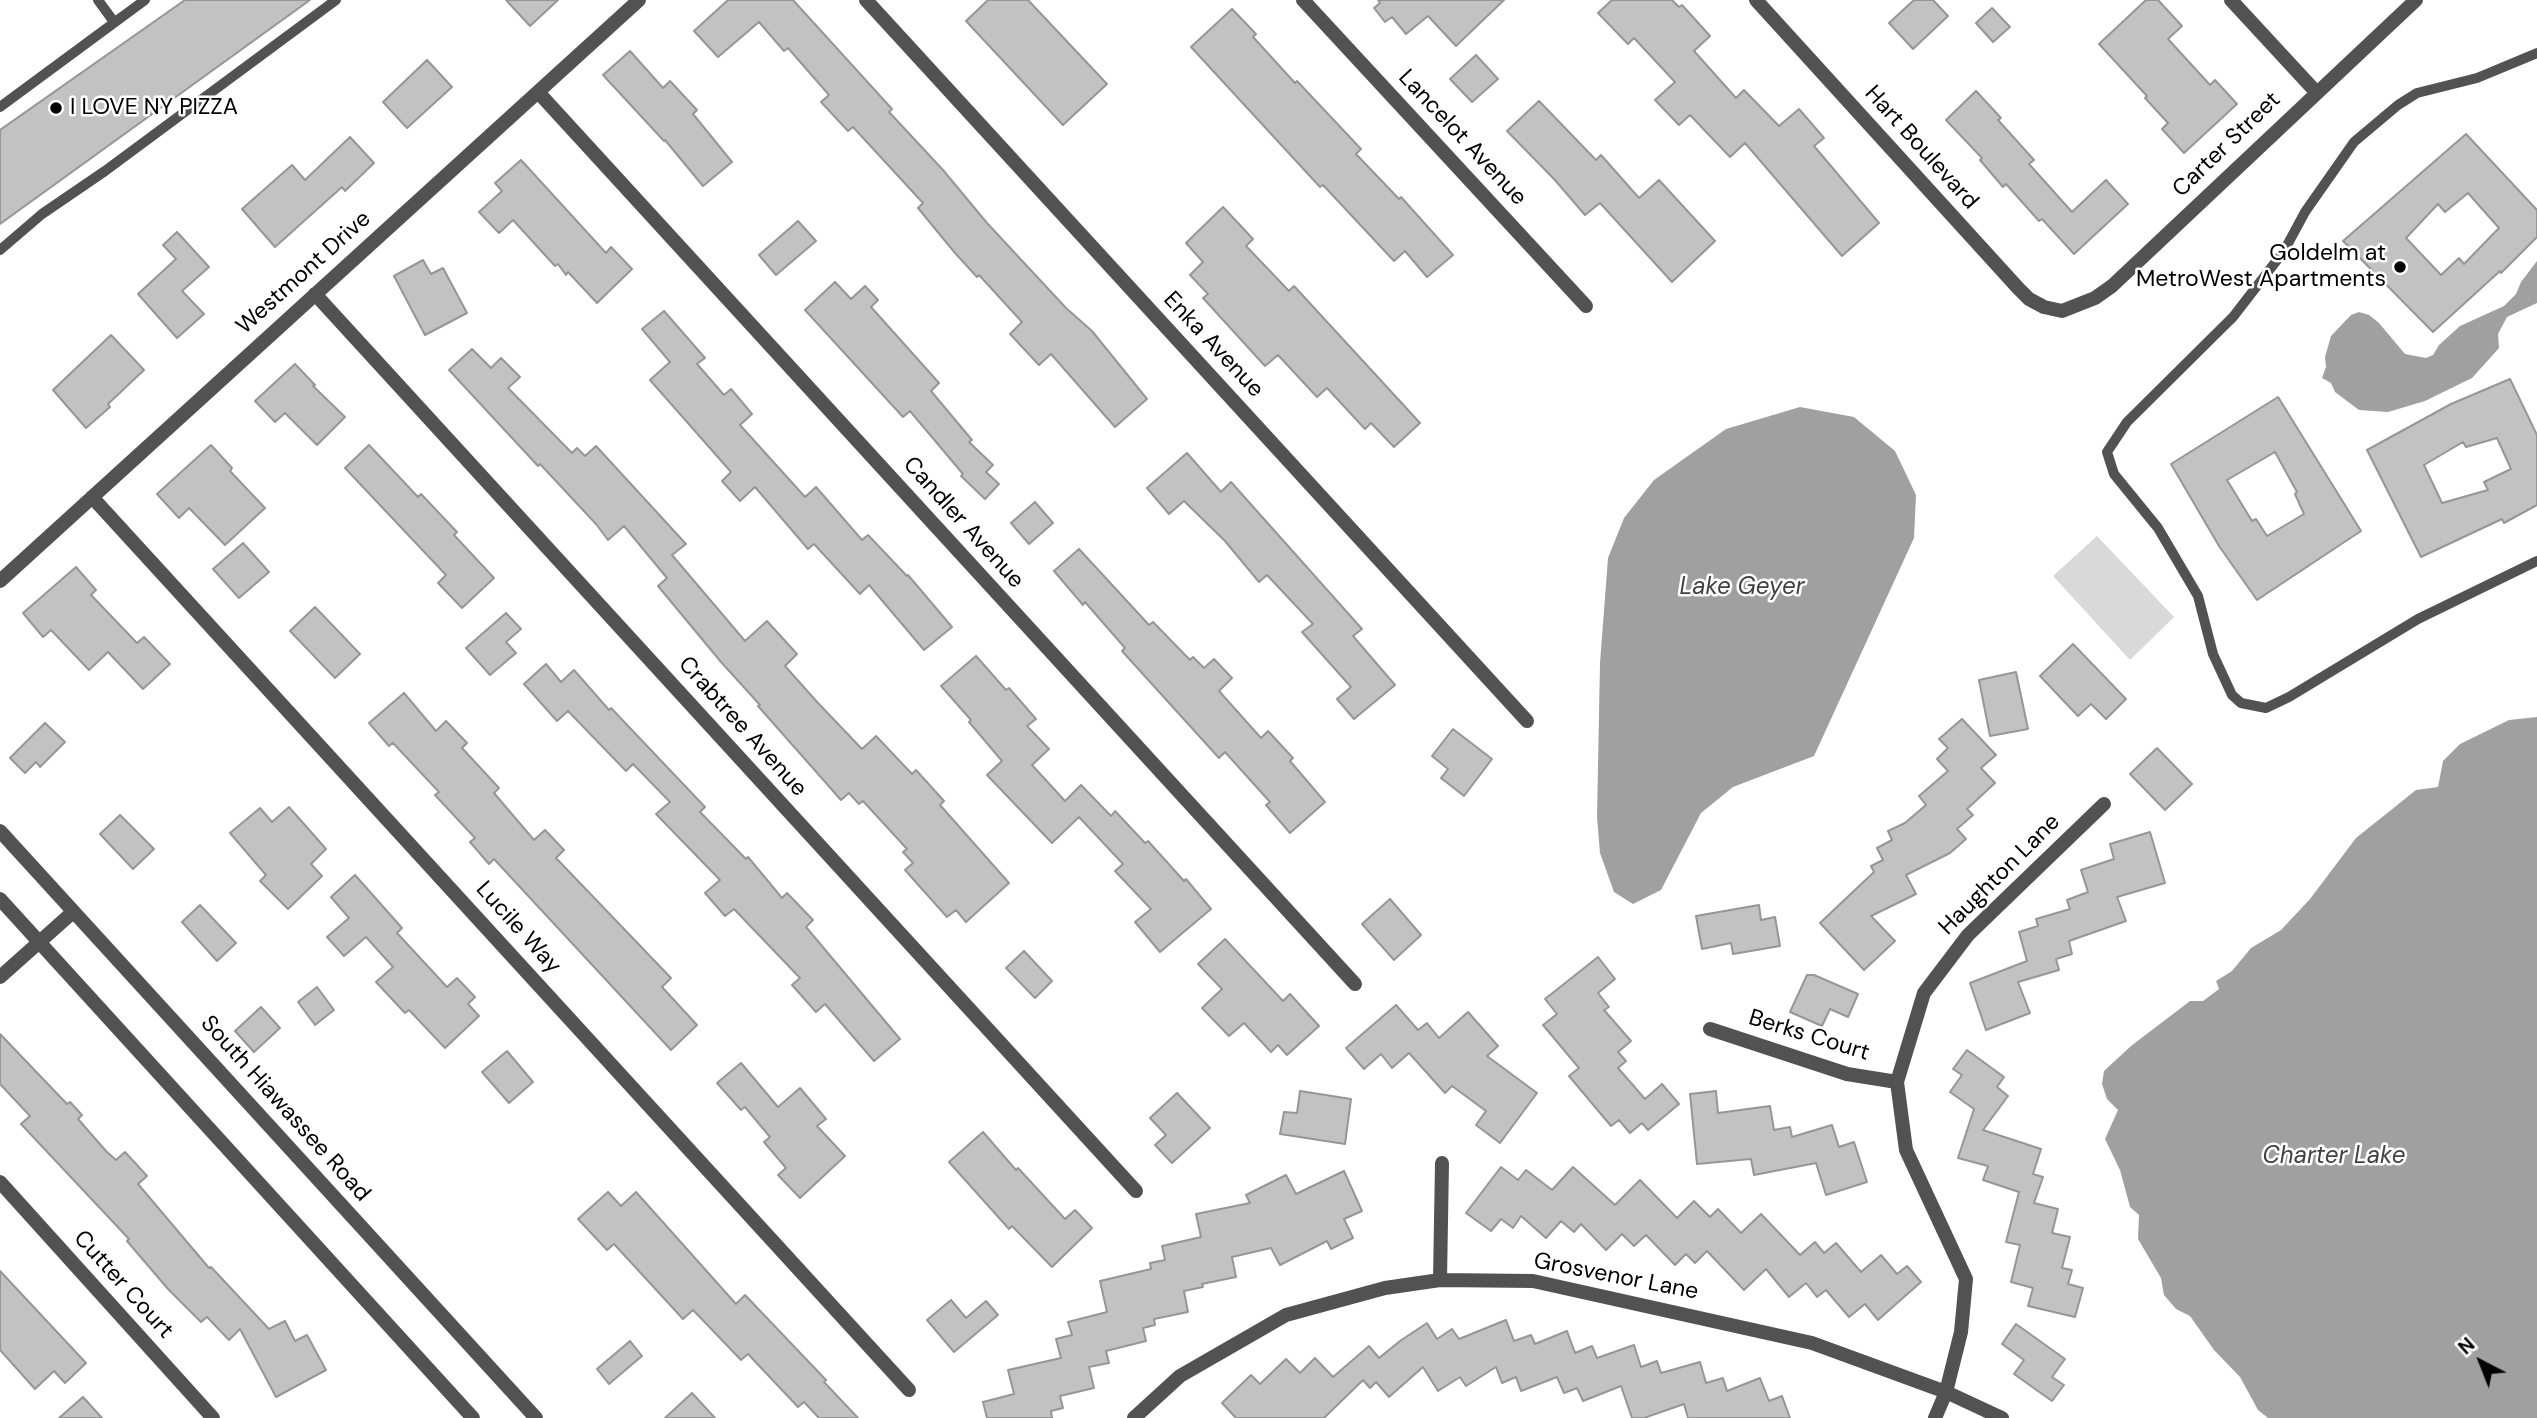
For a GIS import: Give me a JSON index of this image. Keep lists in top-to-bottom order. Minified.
{"streets":{"street":["Lancelot Avenue","Carter Street","Hart Boulevard","Westmont Drive","Enka Avenue","Candler Avenue","Crabtree Avenue","Haughton Lane","Lucile Way","Berks Court","South Hiawassee Road","Grosvenor Lane","Cutter Court"]},"crossings":[["Carter Street","Hart Boulevard"],["Westmont Drive","Candler Avenue"],["Westmont Drive","Crabtree Avenue"],["Westmont Drive","Lucile Way"],["Haughton Lane","Berks Court"],["Haughton Lane","Grosvenor Lane"]],"water":["Lake Geyer","Charter Lake"],"places":["I LOVE NY PIZZA","Goldelm at MetroWest Apartments"],"north":"top left"}
